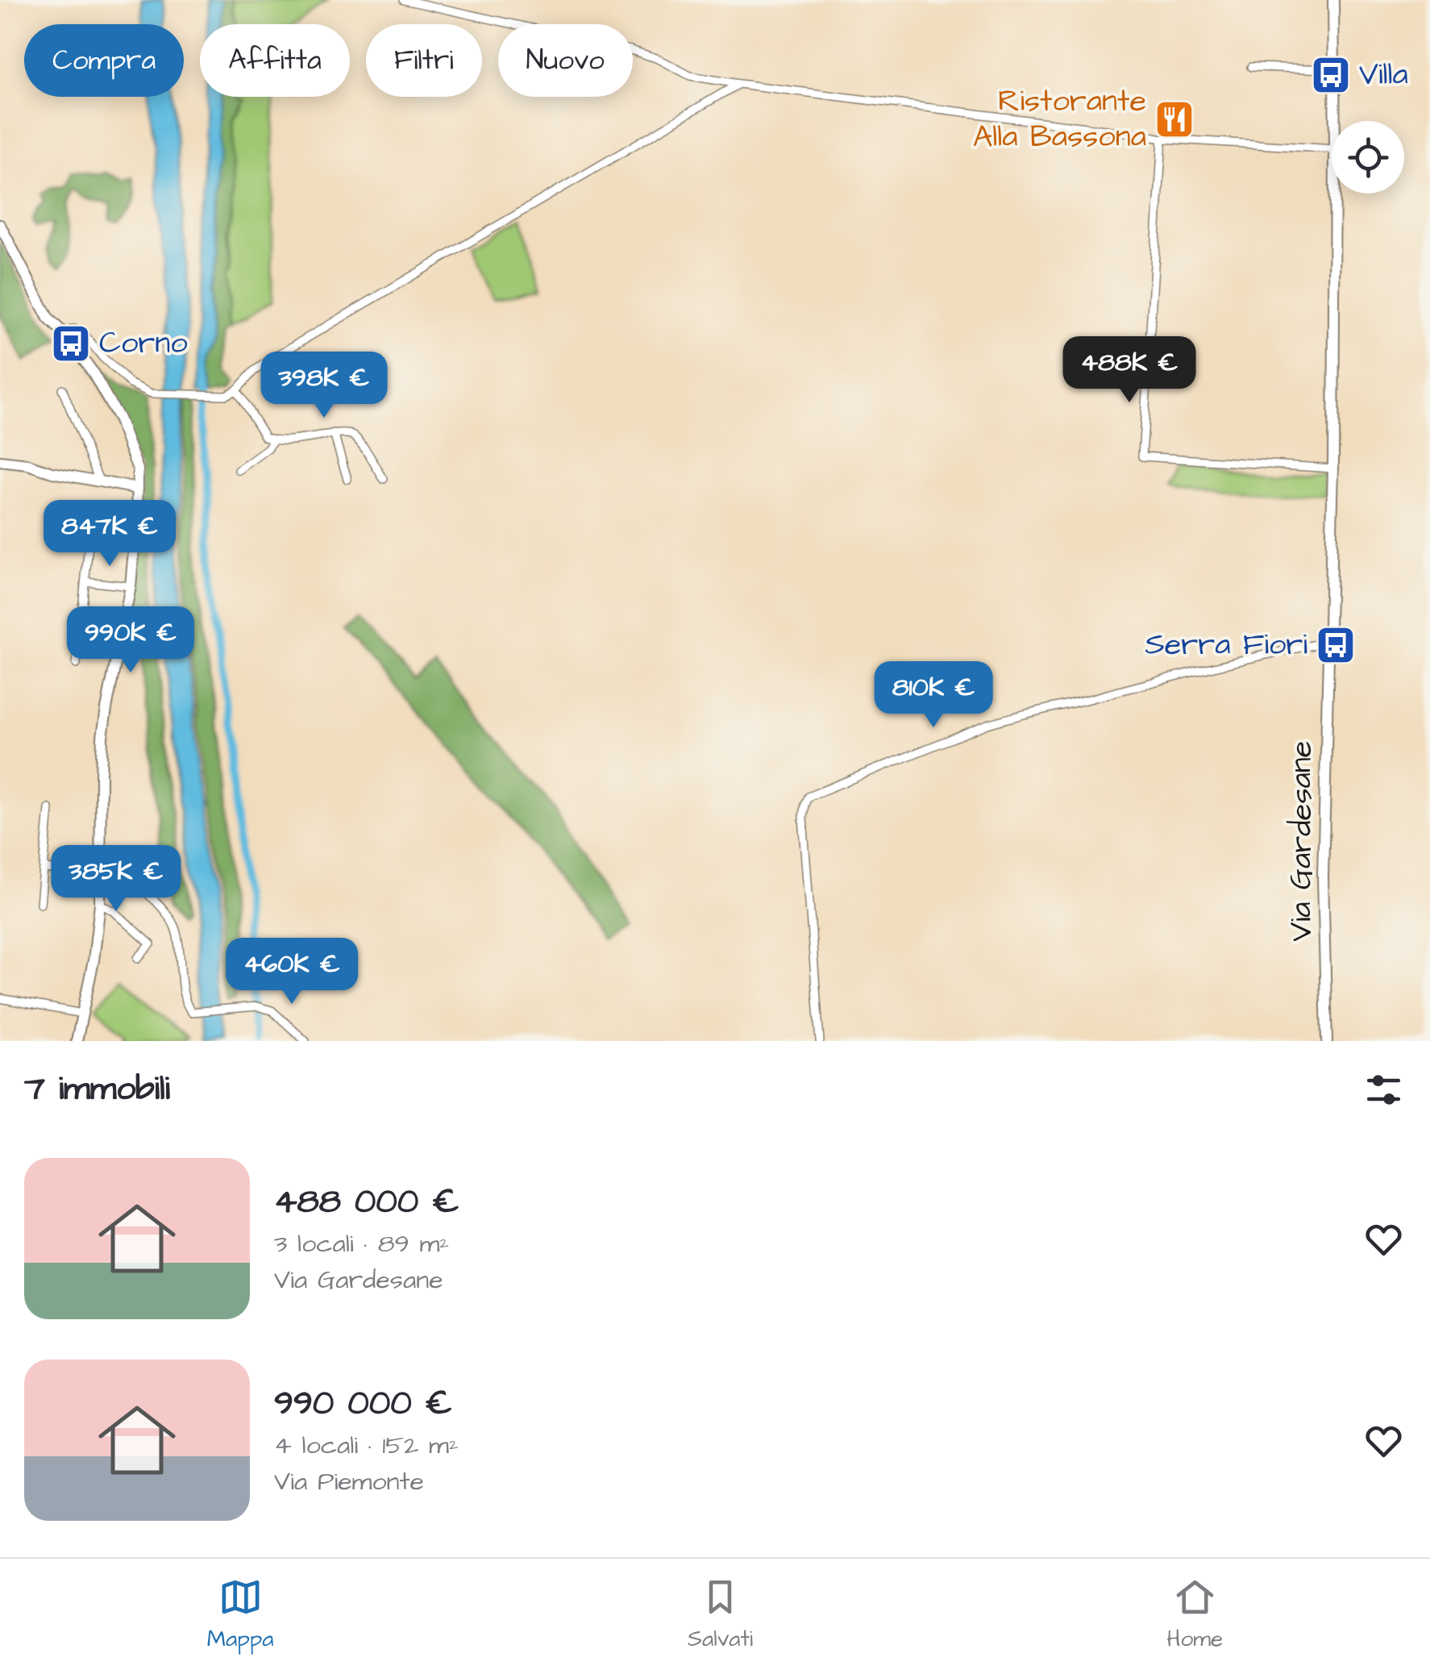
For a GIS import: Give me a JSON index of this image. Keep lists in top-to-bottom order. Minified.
{"streets":{"main road":["Via Gardesane"]},"places":{"bus stop":["Villa","Corno","Serra Fiori"],"restaurant":["Ristorante Alla Bassona"]},"page":{"chip":["Compra","Affitta","Filtri","Nuovo"],"price":["488K €","398K €","847K €","990K €","810K €","385K €","460K €"],"heading":"7 immobili","list":[{"name":"488 000 €","note":"3 locali · 89 m² · Via Gardesane"},{"name":"990 000 €","note":"4 locali · 152 m² · Via Piemonte"}],"tabs":["Mappa","Salvati","Home"]}}
